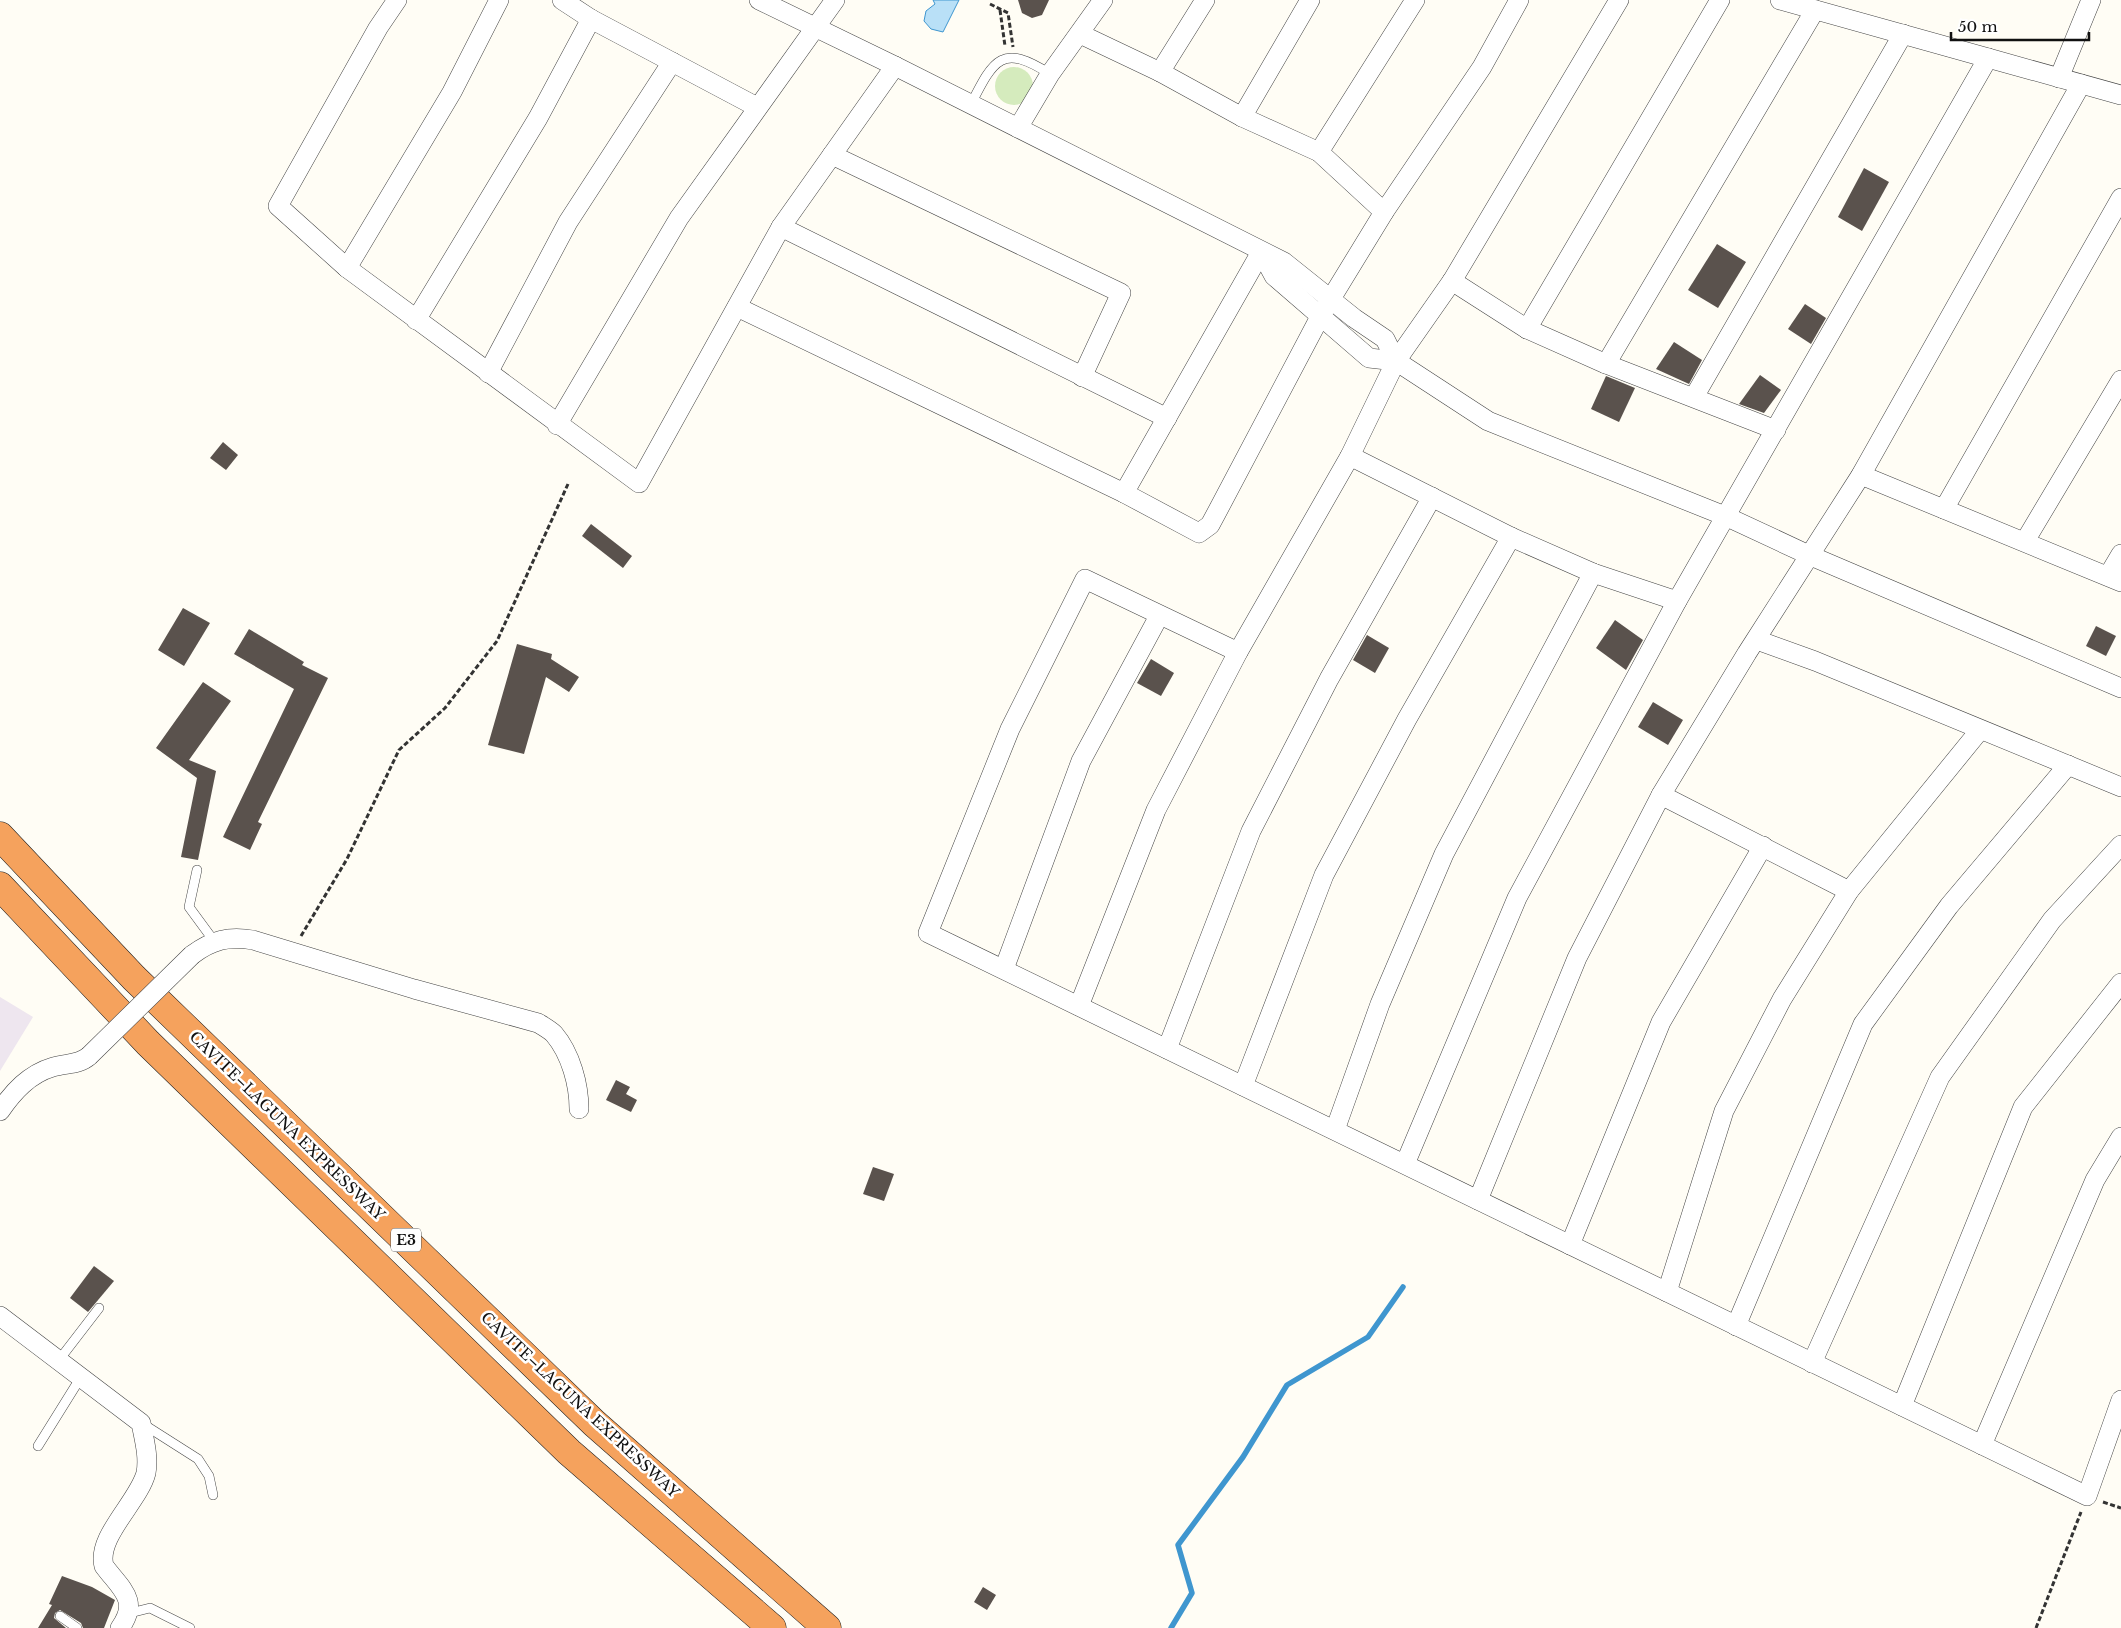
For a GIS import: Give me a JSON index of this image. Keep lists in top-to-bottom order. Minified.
{"streets":{"highway":["CAVITE–LAGUNA EXPRESSWAY","E3"]},"scale_bar":"50 m"}
